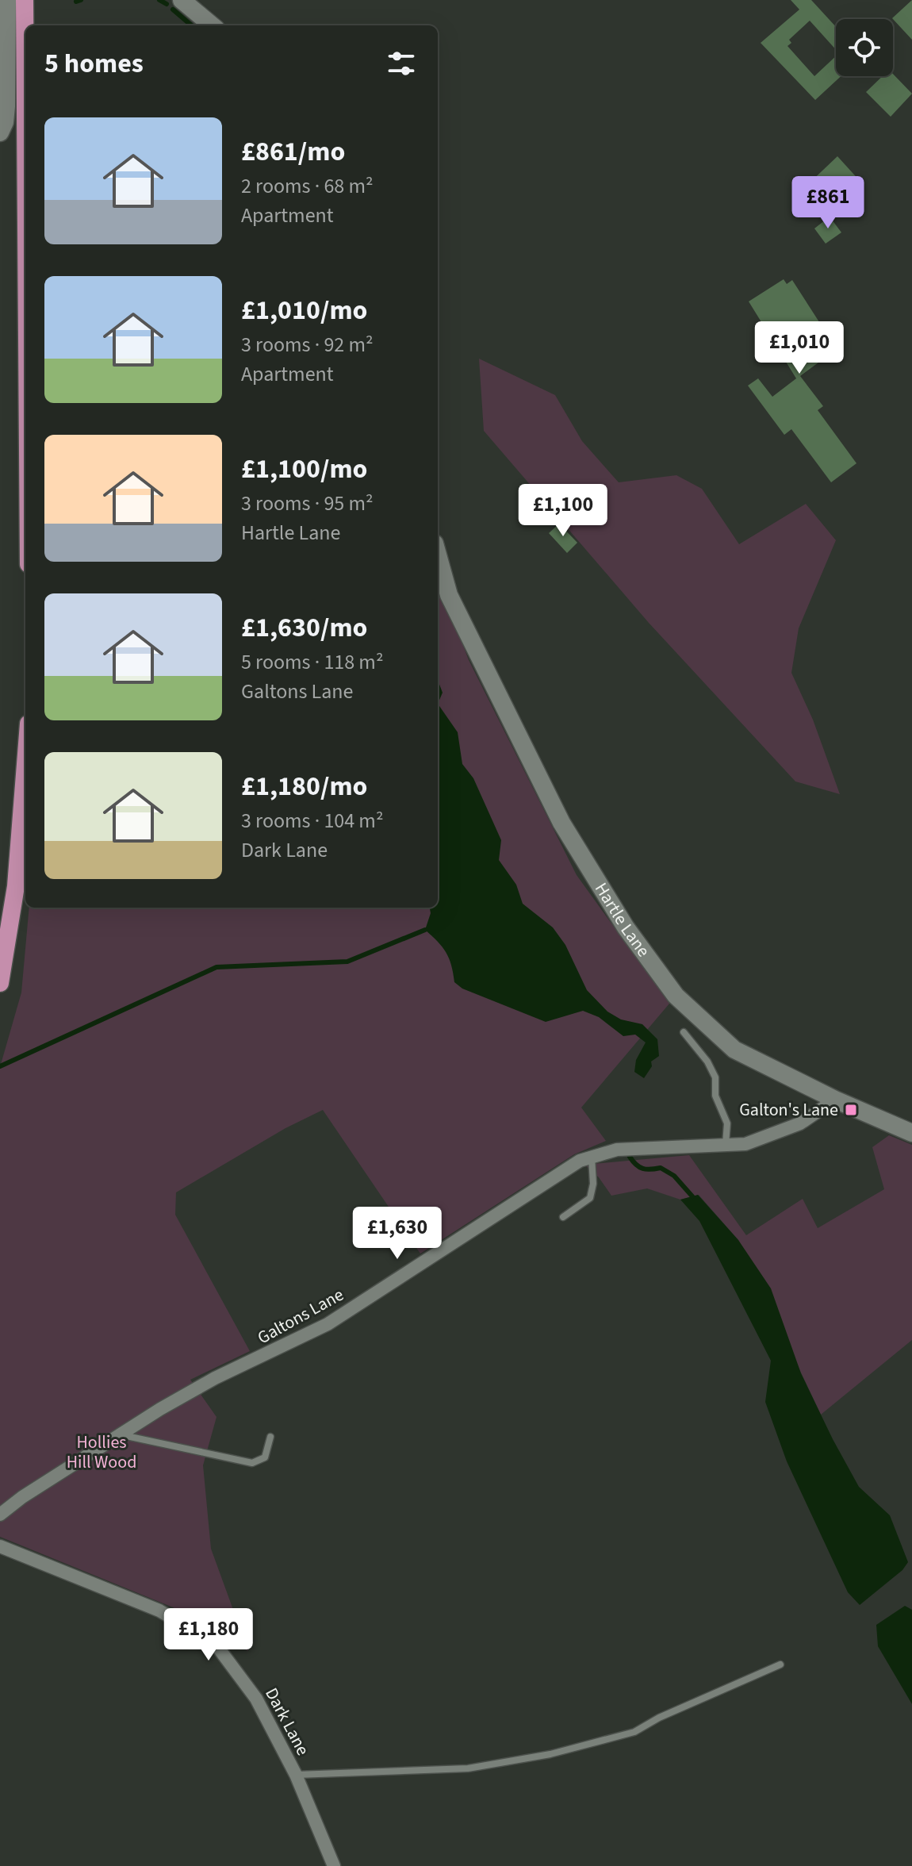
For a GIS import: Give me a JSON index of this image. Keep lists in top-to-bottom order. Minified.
{"streets":{"main road":["Hartle Lane"],"street":["Galtons Lane","Dark Lane"]},"crossings":[["Hartle Lane","Galtons Lane"]],"parks":["Hollies Hill Wood"],"places":{"transit":["Galton's Lane"]},"page":{"heading":"5 homes","list":[{"name":"£861/mo","note":"2 rooms · 68 m² · Apartment"},{"name":"£1,010/mo","note":"3 rooms · 92 m² · Apartment"},{"name":"£1,100/mo","note":"3 rooms · 95 m² · Hartle Lane"},{"name":"£1,630/mo","note":"5 rooms · 118 m² · Galtons Lane"},{"name":"£1,180/mo","note":"3 rooms · 104 m² · Dark Lane"}],"price":["£861","£1,010","£1,100","£1,630","£1,180"]}}
